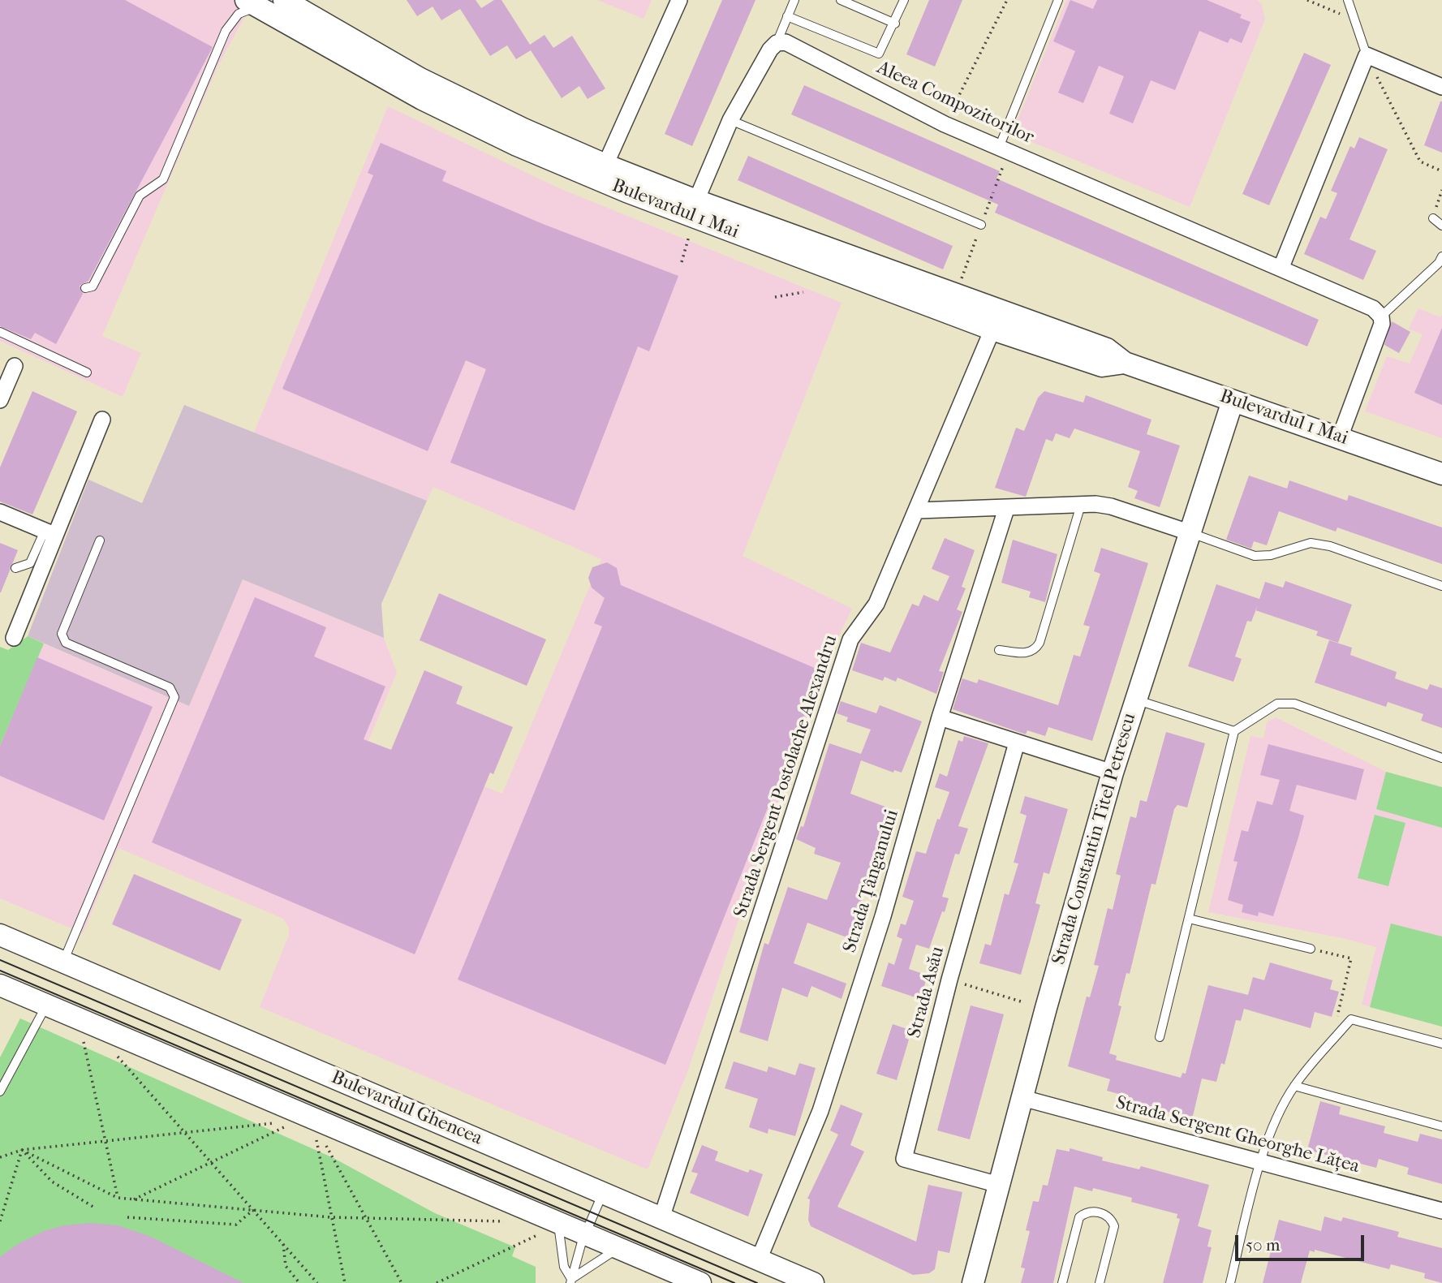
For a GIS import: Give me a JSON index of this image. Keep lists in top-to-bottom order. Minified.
{"streets":{"main road":["Bulevardul 1 Mai","Strada Constantin Titel Petrescu","Bulevardul Ghencea"],"street":["Aleea Compozitorilor","Strada Sergent Postolache Alexandru","Strada Țânganului","Strada Asău","Strada Sergent Gheorghe Lățea"]},"crossings":[["Bulevardul 1 Mai","Strada Sergent Postolache Alexandru"],["Bulevardul 1 Mai","Strada Constantin Titel Petrescu"],["Strada Sergent Postolache Alexandru","Bulevardul Ghencea"],["Strada Constantin Titel Petrescu","Strada Asău"],["Strada Constantin Titel Petrescu","Strada Sergent Gheorghe Lățea"],["Strada Țânganului","Bulevardul Ghencea"]],"scale_bar":"50 m"}
